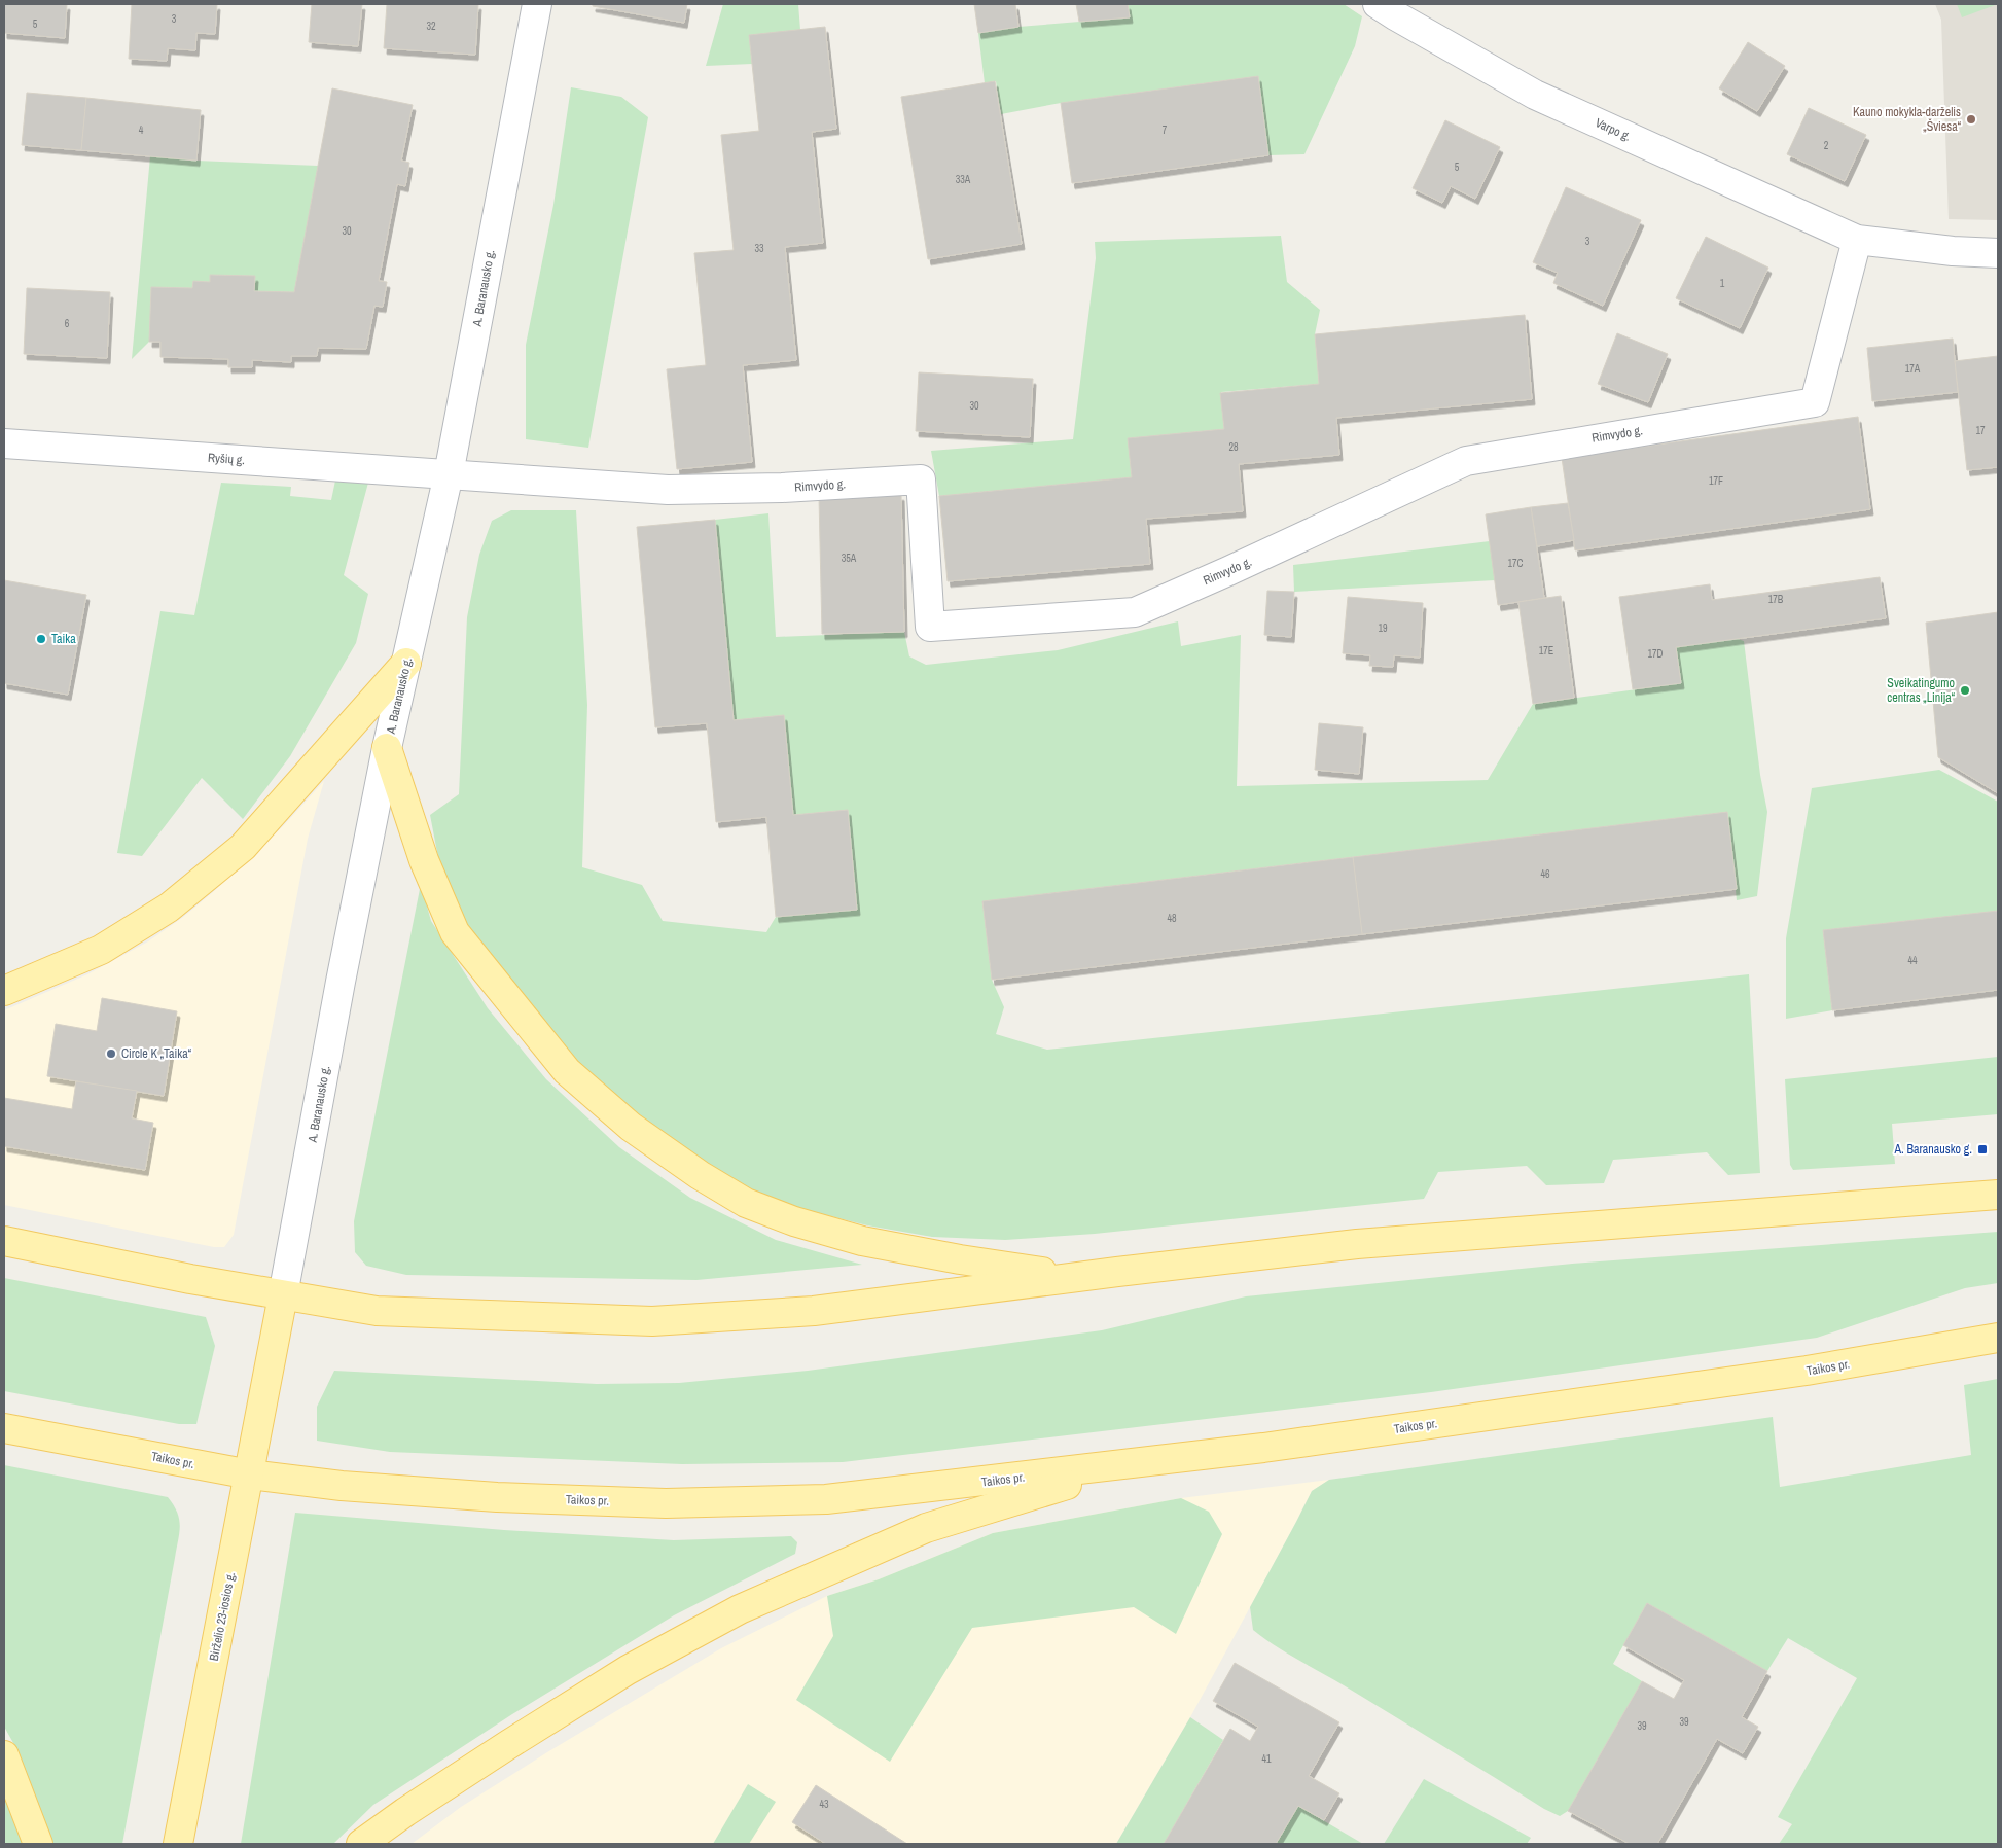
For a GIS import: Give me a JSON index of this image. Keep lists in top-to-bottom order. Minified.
{"streets":{"main road":["A. Baranausko g.","Taikos pr.","Birželio 23-iosios g."],"street":["Varpo g.","Rimvydo g.","Ryšių g."]},"crossings":[["Varpo g.","Rimvydo g."],["A. Baranausko g.","Rimvydo g."],["A. Baranausko g.","Ryšių g."],["A. Baranausko g.","Birželio 23-iosios g."],["Rimvydo g.","Ryšių g."],["Taikos pr.","Birželio 23-iosios g."]],"places":{"other":["Kauno mokykla-darželis „Šviesa“","Taika","Sveikatingumo centras „Linija“","Circle K „Taika“"],"transit":["A. Baranausko g."]},"house_numbers":["3","5","32","4","7","2","5","33A","30","3","33","1","6","17A","30","17","28","17F","35A","17C","17B","19","17E","17D","46","48","44","39","39","41","43"]}
